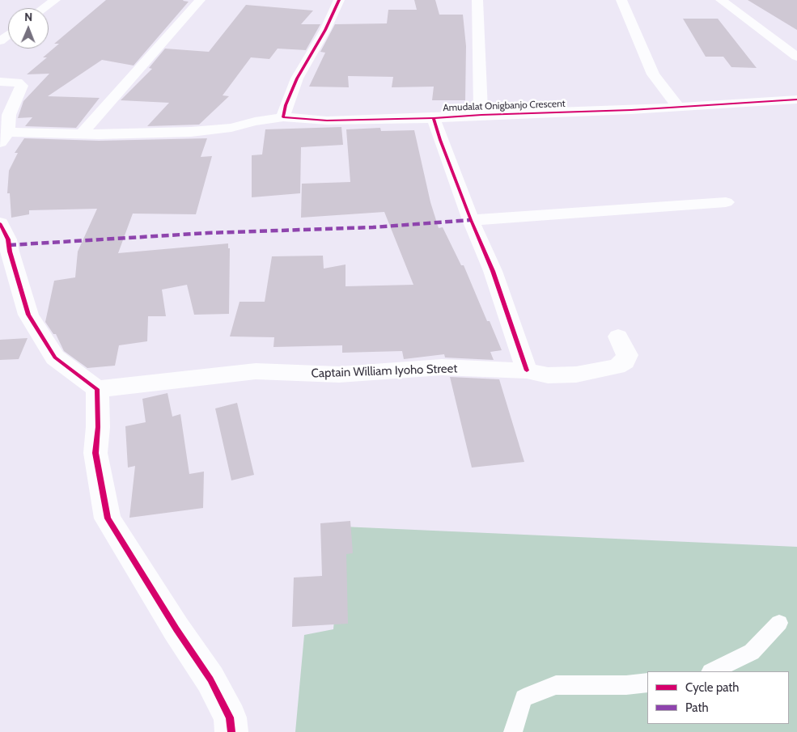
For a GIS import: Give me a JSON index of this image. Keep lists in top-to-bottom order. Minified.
{"streets":{"street":["Amudalat Onigbanjo Crescent","Captain William Iyoho Street"]},"crossings":[["Amudalat Onigbanjo Crescent","Captain William Iyoho Street"]],"legend":["Cycle path","Path"],"north":"top"}
